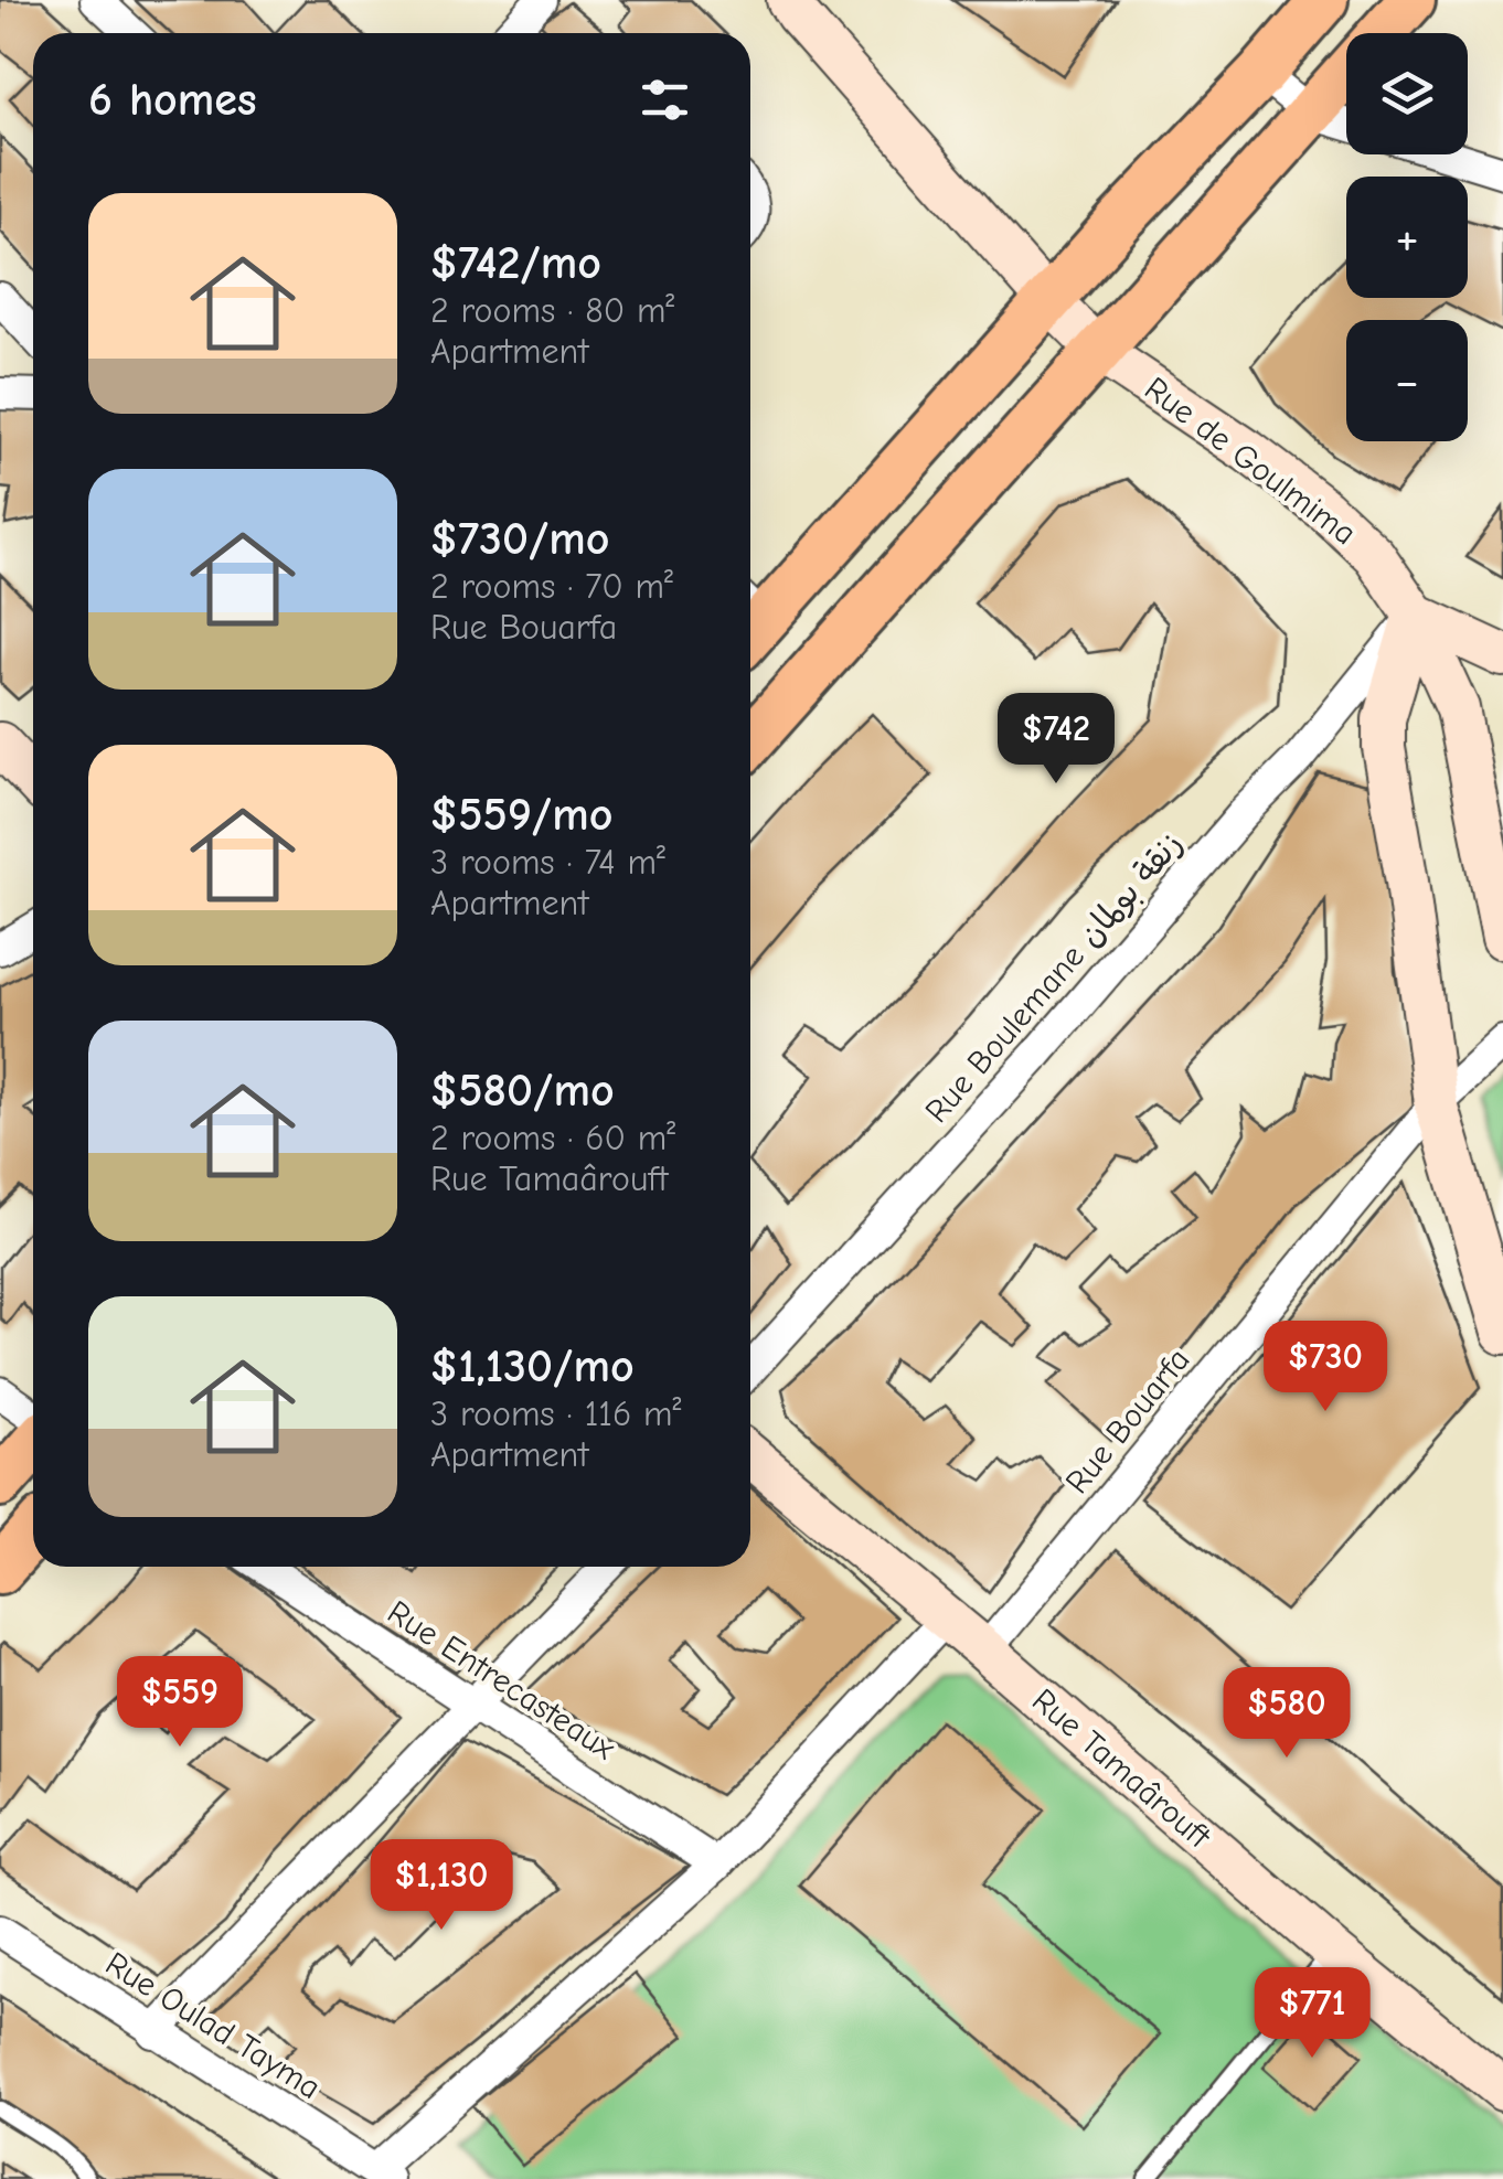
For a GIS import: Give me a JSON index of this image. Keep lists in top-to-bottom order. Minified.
{"streets":{"main road":["Rue de Goulmima","Rue Tamaârouft"],"street":["Rue Boulemane زنقة بولمان","Rue Bouarfa","Rue Entrecasteaux","Rue Oulad Tayma"]},"crossings":[["Rue de Goulmima","Rue Boulemane زنقة بولمان"],["Rue Bouarfa","Rue Tamaârouft"]],"page":{"map_buttons":["+","−"],"heading":"6 homes","list":[{"name":"$742/mo","note":"2 rooms · 80 m² · Apartment"},{"name":"$730/mo","note":"2 rooms · 70 m² · Rue Bouarfa"},{"name":"$559/mo","note":"3 rooms · 74 m² · Apartment"},{"name":"$580/mo","note":"2 rooms · 60 m² · Rue Tamaârouft"},{"name":"$1,130/mo","note":"3 rooms · 116 m² · Apartment"}],"price":["$742","$730","$559","$580","$1,130","$771"]}}
